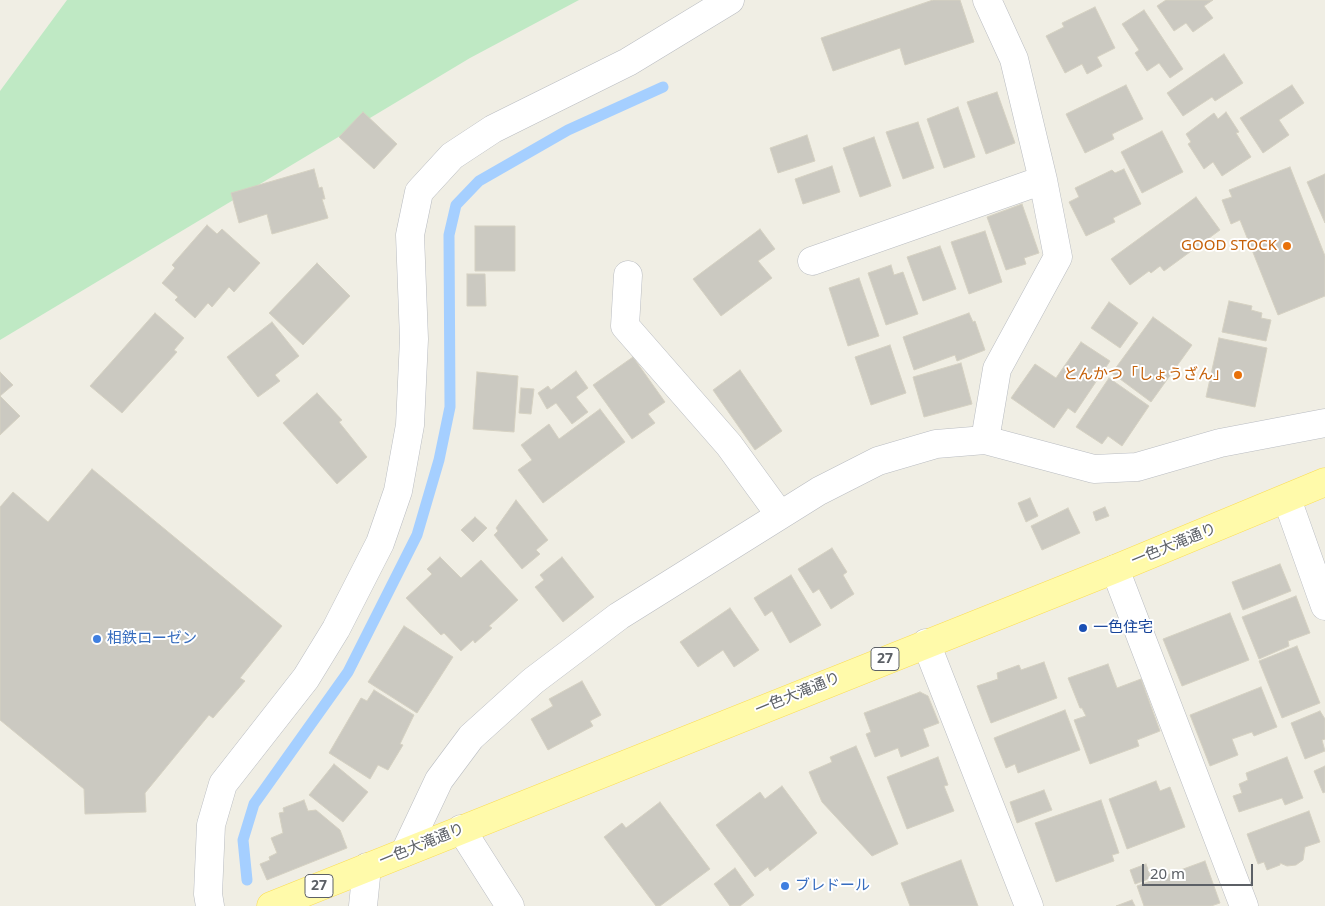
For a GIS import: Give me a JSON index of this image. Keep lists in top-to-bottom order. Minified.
{"streets":{"main road":["一色大滝通り","27"]},"places":["GOOD STOCK","とんかつ「しょうざん」","一色住宅","相鉄ローゼン","ブレドール"],"scale_bar":"20 m"}
